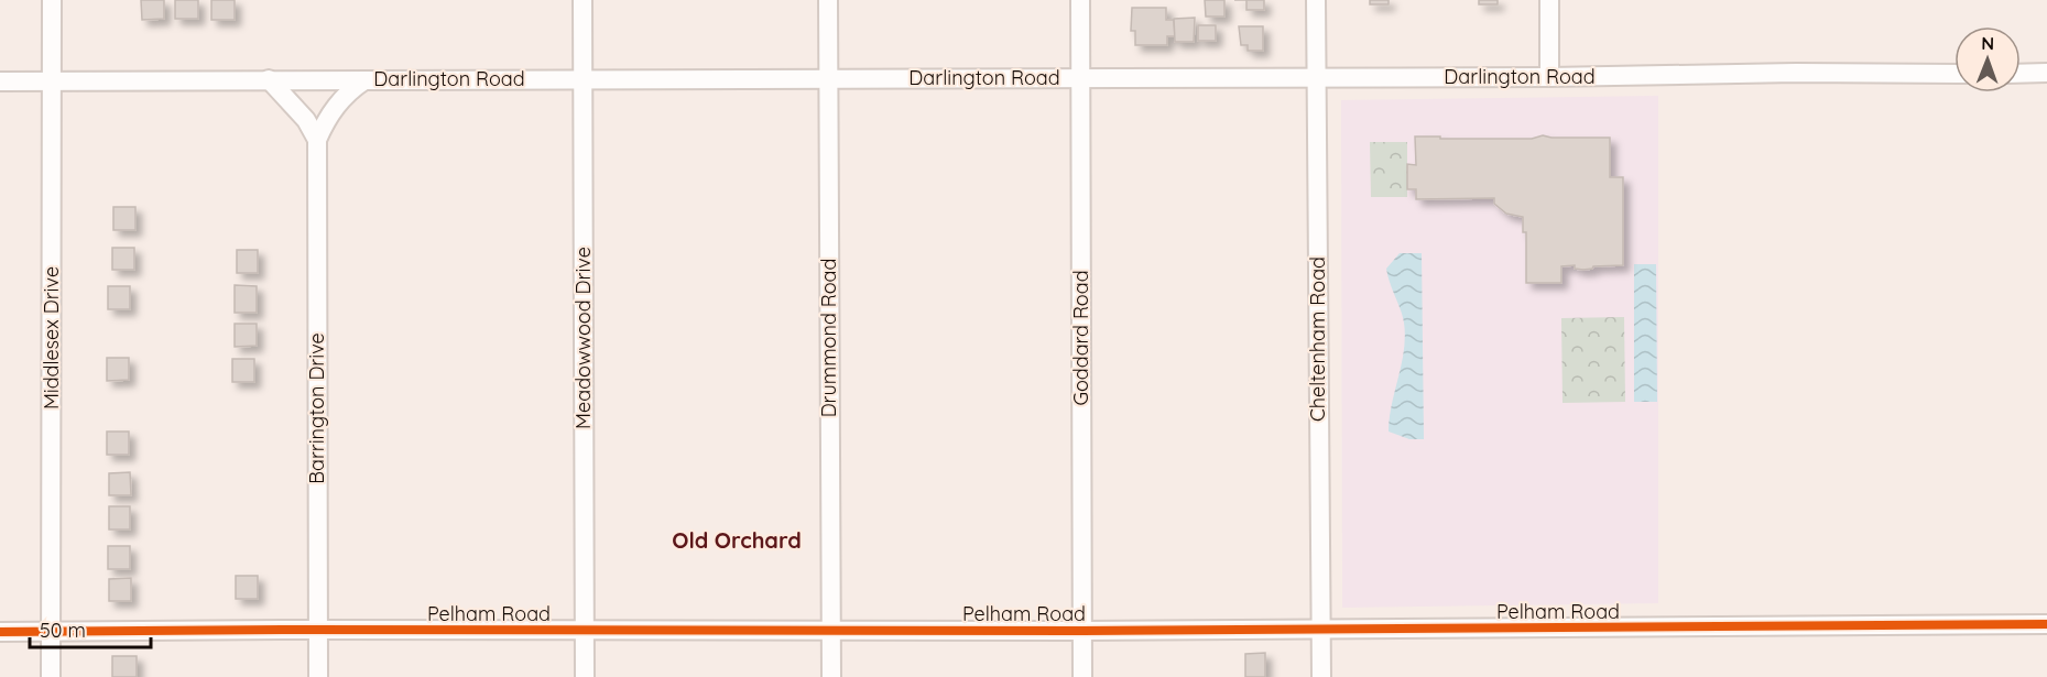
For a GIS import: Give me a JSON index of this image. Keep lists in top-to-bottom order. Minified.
{"streets":{"street":["Darlington Road","Middlesex Drive","Meadowwood Drive","Drummond Road","Goddard Road","Cheltenham Road","Barrington Drive","Pelham Road"]},"crossings":[["Darlington Road","Middlesex Drive"],["Darlington Road","Meadowwood Drive"],["Darlington Road","Drummond Road"],["Darlington Road","Goddard Road"],["Darlington Road","Cheltenham Road"],["Darlington Road","Barrington Drive"],["Middlesex Drive","Pelham Road"],["Meadowwood Drive","Pelham Road"],["Drummond Road","Pelham Road"],["Goddard Road","Pelham Road"],["Cheltenham Road","Pelham Road"],["Barrington Drive","Pelham Road"]],"districts":["Old Orchard"],"scale_bar":"50 m","north":"top"}
